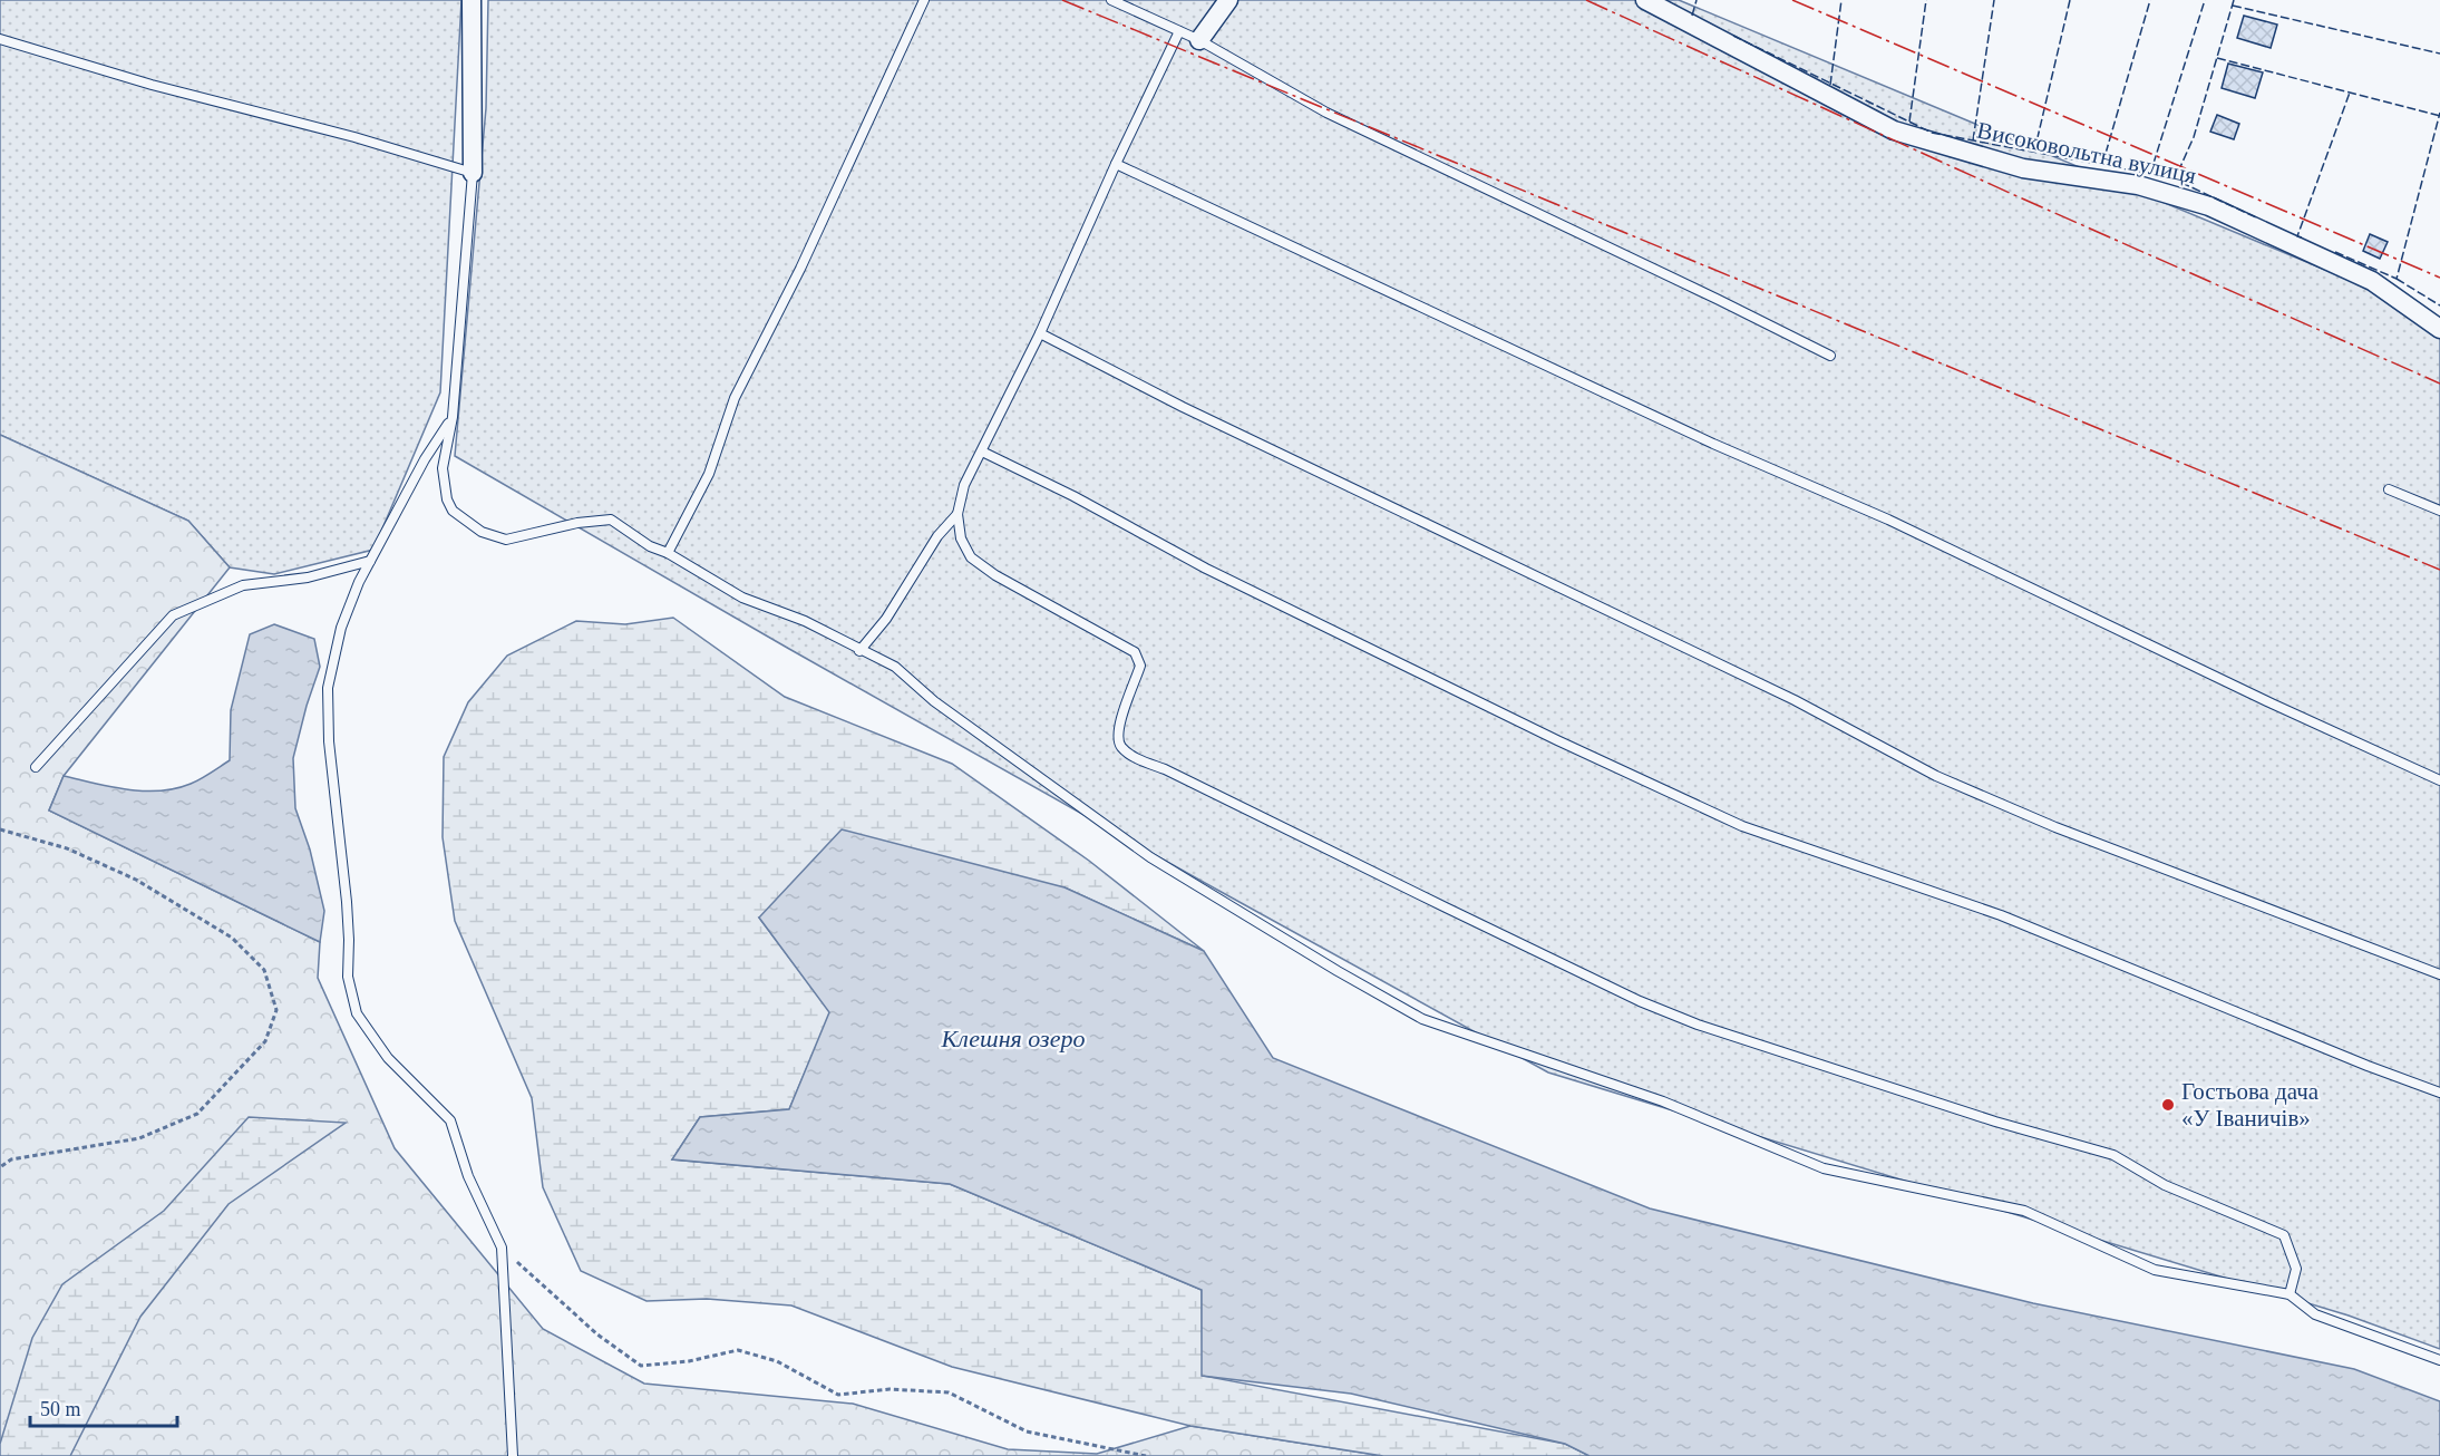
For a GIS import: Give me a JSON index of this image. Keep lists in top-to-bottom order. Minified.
{"streets":{"street":["Високовольтна вулиця"]},"water":["Клешня озеро"],"places":["Гостьова дача «У Іваничів»"],"scale_bar":"50 m"}
